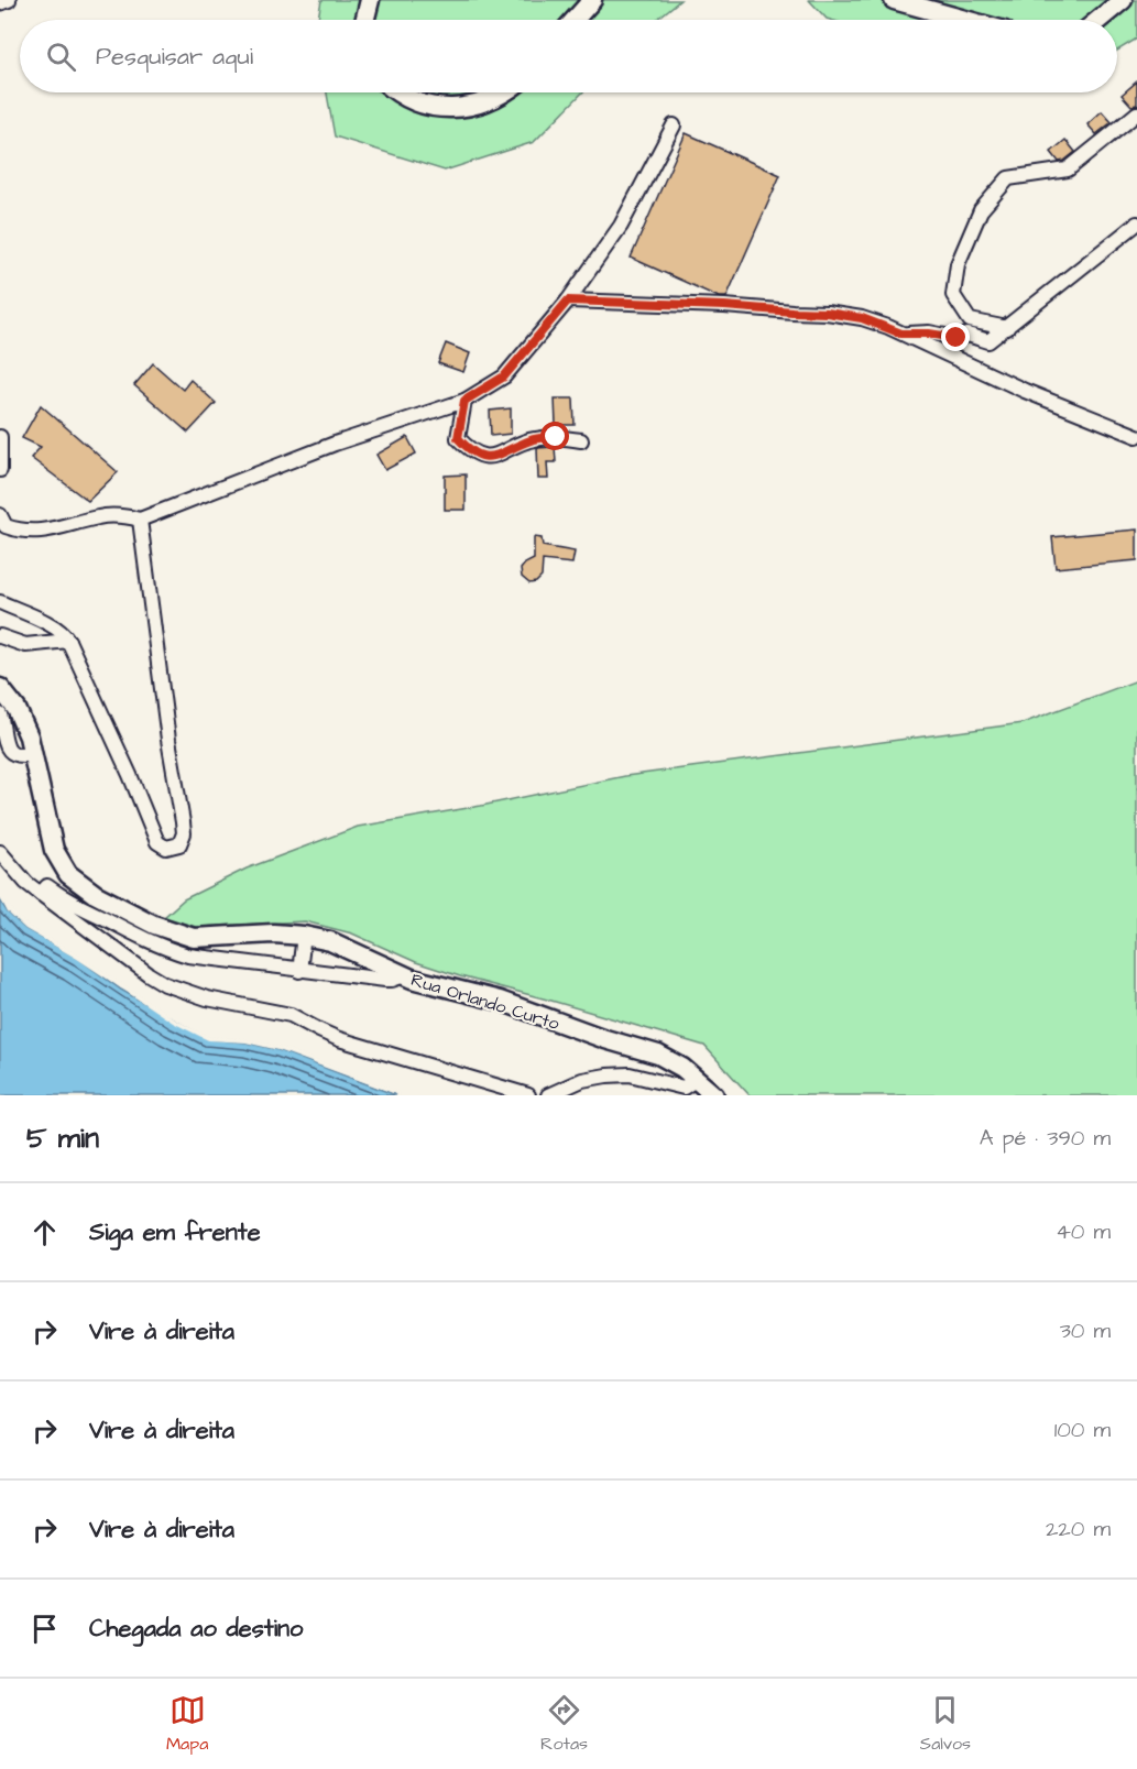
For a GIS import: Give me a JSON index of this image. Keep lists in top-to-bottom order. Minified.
{"streets":{"main road":["Rua Orlando Curto"]},"page":{"search":"Pesquisar aqui","heading":["5 min","A pé · 390 m"],"list":[["Siga em frente","40 m"],["Vire à direita","30 m"],["Vire à direita","100 m"],["Vire à direita","220 m"],"Chegada ao destino"],"nav":["Mapa","Rotas","Salvos"]}}
